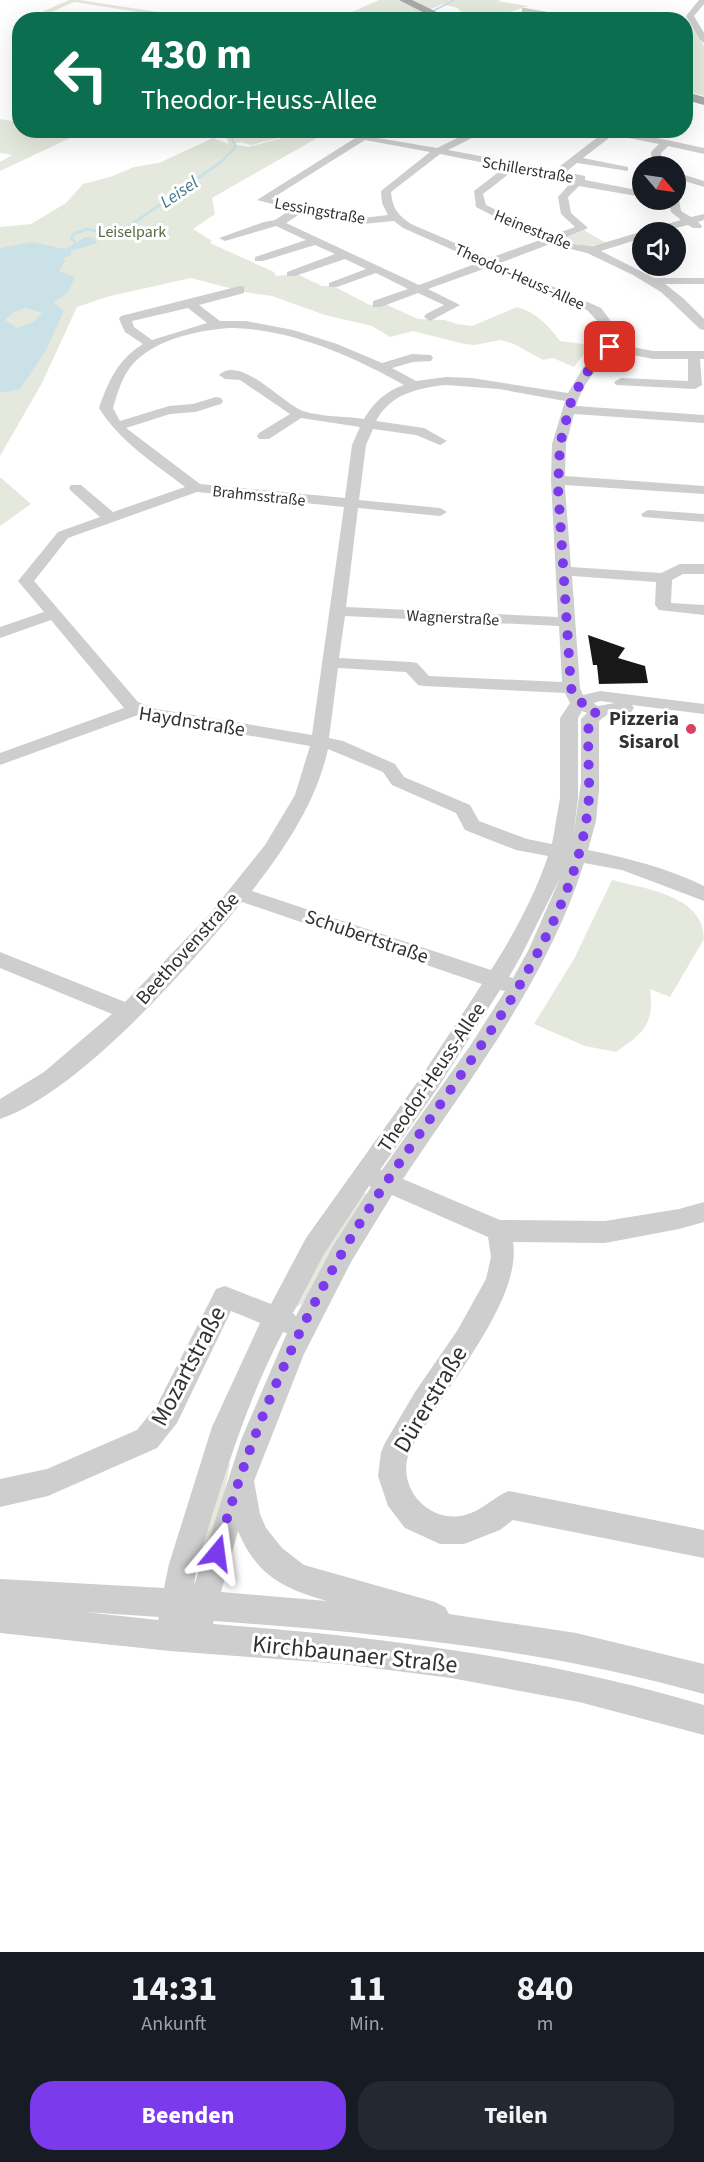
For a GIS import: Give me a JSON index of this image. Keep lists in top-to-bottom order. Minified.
{"streets":{"street":["Schillerstraße","Lessingstraße","Heinestraße","Theodor-Heuss-Allee","Brahmsstraße","Wagnerstraße","Haydnstraße","Schubertstraße","Beethovenstraße","Mozartstraße","Dürerstraße","Kirchbaunaer Straße"]},"crossings":[["Schillerstraße","Heinestraße"],["Lessingstraße","Theodor-Heuss-Allee"],["Theodor-Heuss-Allee","Wagnerstraße"],["Theodor-Heuss-Allee","Schubertstraße"],["Theodor-Heuss-Allee","Beethovenstraße"],["Theodor-Heuss-Allee","Mozartstraße"],["Theodor-Heuss-Allee","Kirchbaunaer Straße"],["Brahmsstraße","Beethovenstraße"],["Wagnerstraße","Beethovenstraße"],["Haydnstraße","Beethovenstraße"],["Schubertstraße","Beethovenstraße"]],"water":["Leisel"],"parks":["Leiselpark"],"places":["Pizzeria Sisarol"],"north":"bottom right","page":{"turn":["430 m","Theodor-Heuss-Allee"],"eta":["14:31","Ankunft","11","Min.","840","m"],"buttons":["Beenden","Teilen"]}}
